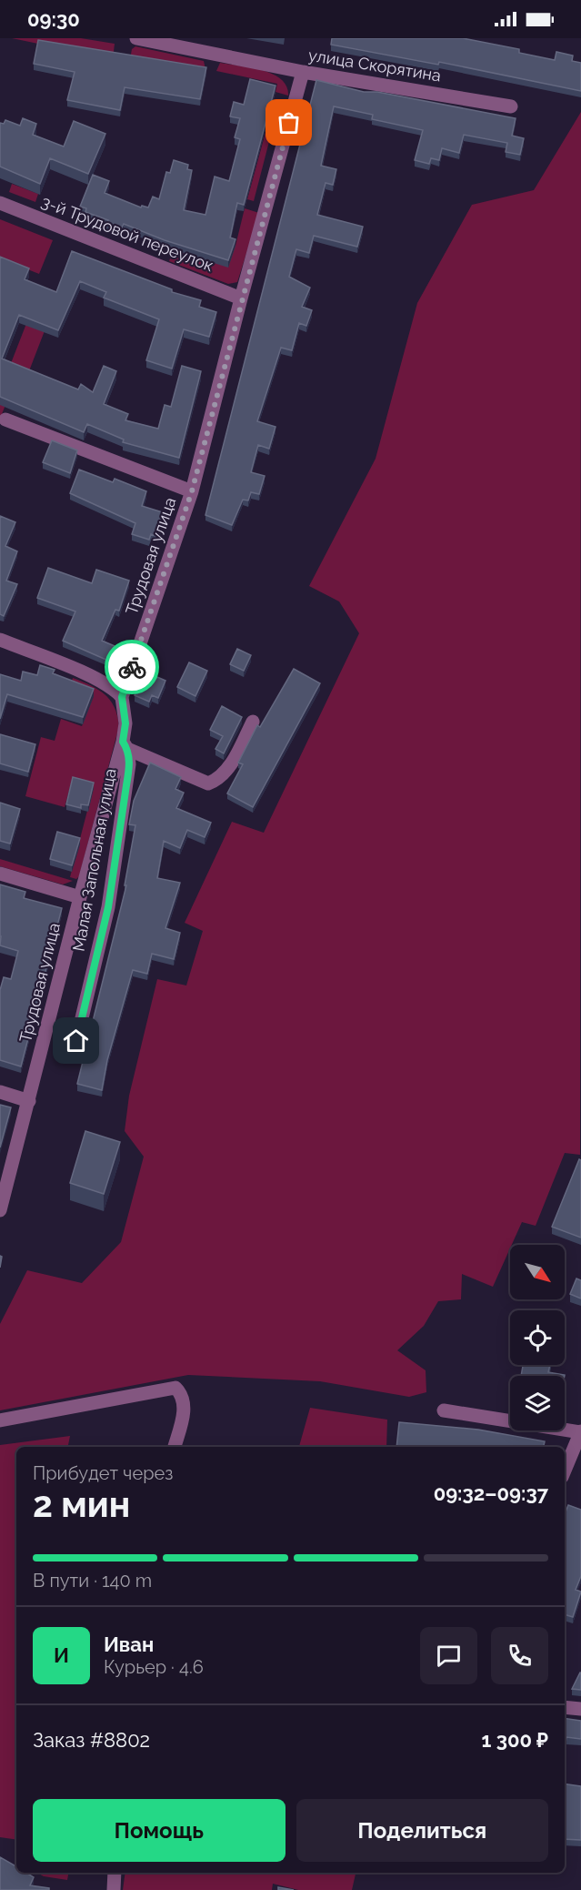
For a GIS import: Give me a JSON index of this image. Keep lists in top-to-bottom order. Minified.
{"streets":{"street":["улица Скорятина","3-й Трудовой переулок","Трудовая улица","Малая Запольная улица"]},"crossings":[["улица Скорятина","Трудовая улица"],["3-й Трудовой переулок","Трудовая улица"],["Трудовая улица","Малая Запольная улица"]],"north":"bottom right","page":{"status":"09:30","heading":["2 мин","Прибудет через","09:32–09:37"],"panel":["Иван","Курьер · 4.6","Заказ #8802","1 300 ₽"],"bar":"В пути · 140 m","round":"И","buttons":["Помощь","Поделиться"]}}
